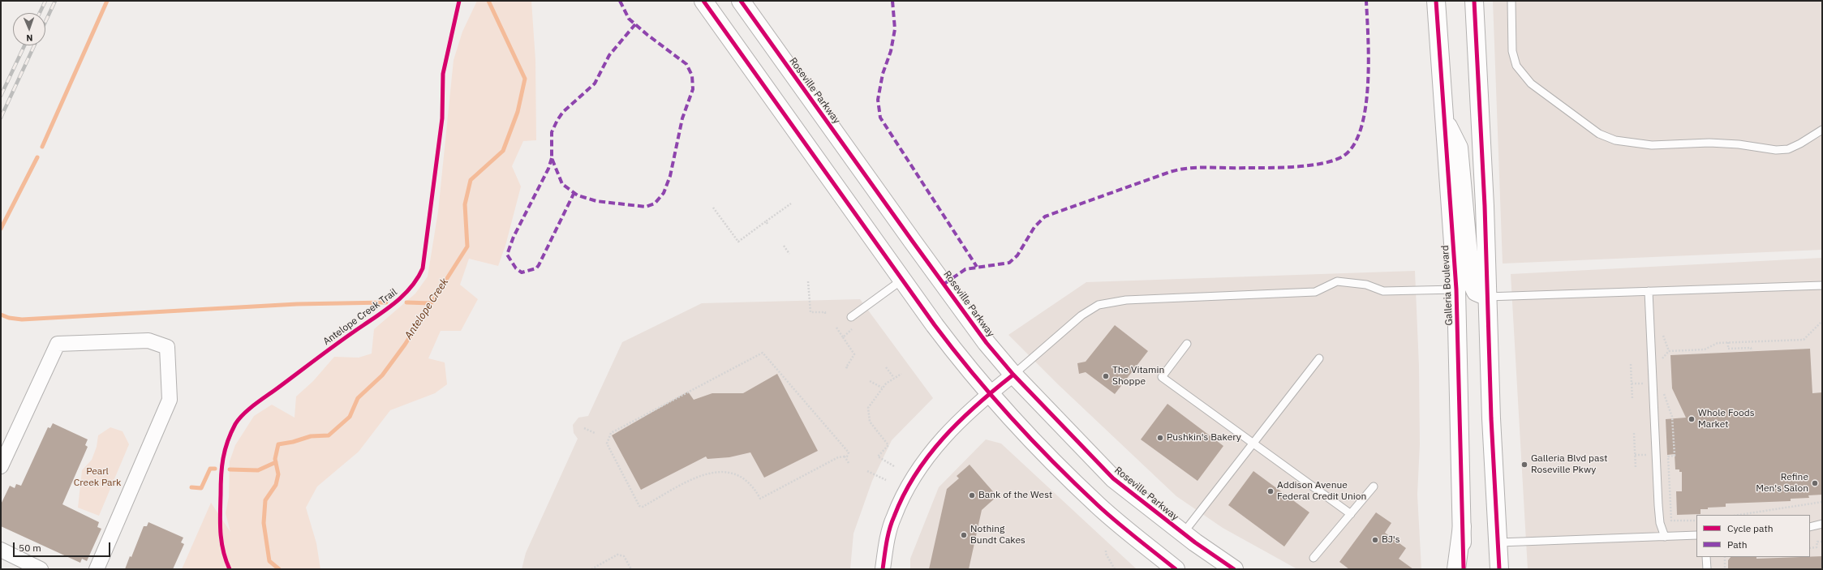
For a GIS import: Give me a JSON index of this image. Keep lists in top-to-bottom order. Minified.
{"streets":{"main road":["Roseville Parkway","Galleria Boulevard"],"cycle path":["Antelope Creek Trail"]},"water":["Antelope Creek"],"parks":["Pearl Creek Park"],"places":["The Vitamin Shoppe","Whole Foods Market","Pushkin's Bakery","Galleria Blvd past Roseville Pkwy","Refine Men's Salon","Addison Avenue Federal Credit Union","Bank of the West","Nothing Bundt Cakes","BJ's"],"legend":["Cycle path","Path"],"scale_bar":"50 m","north":"bottom"}
